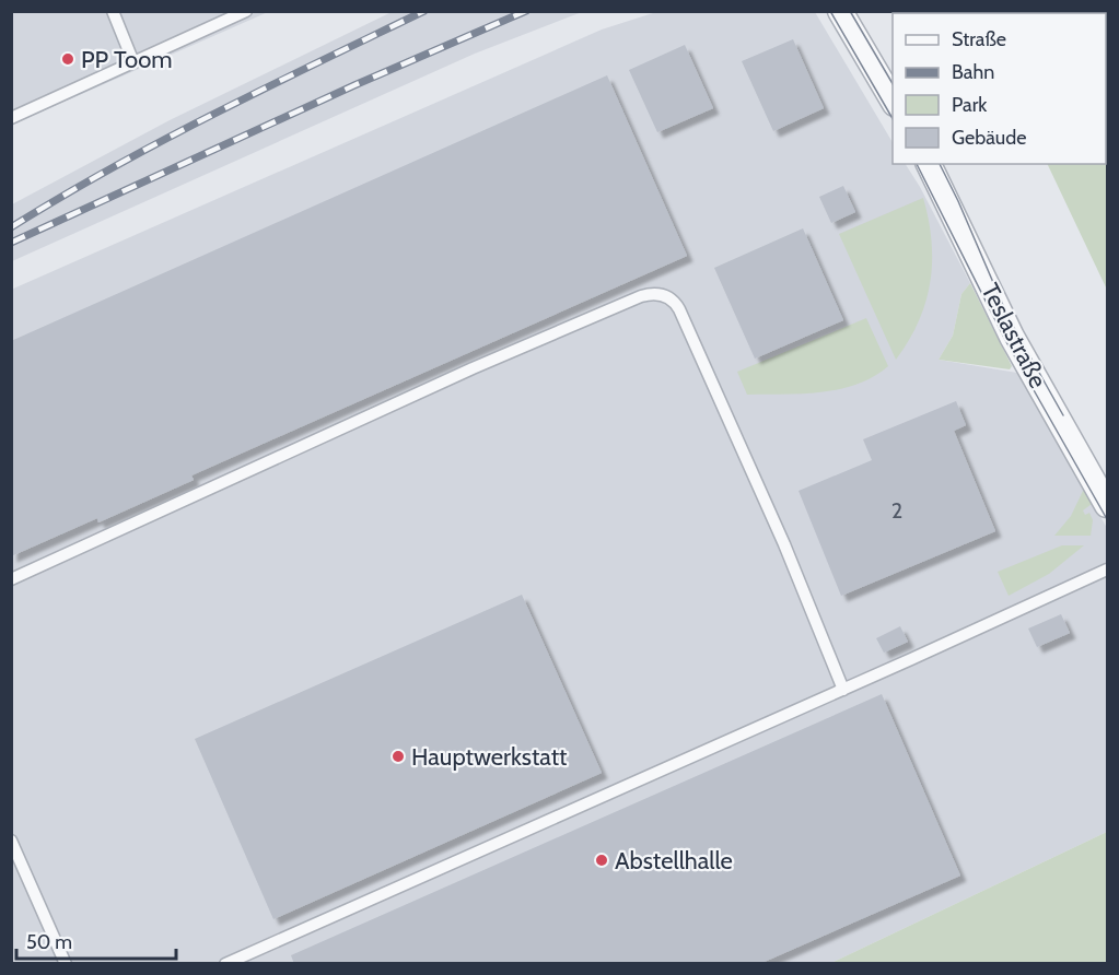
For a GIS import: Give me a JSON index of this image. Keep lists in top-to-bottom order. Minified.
{"streets":{"street":["Teslastraße"]},"places":["PP Toom","Hauptwerkstatt","Abstellhalle"],"house_numbers":["2"],"legend":["Straße","Bahn","Park","Gebäude"],"scale_bar":"50 m"}
